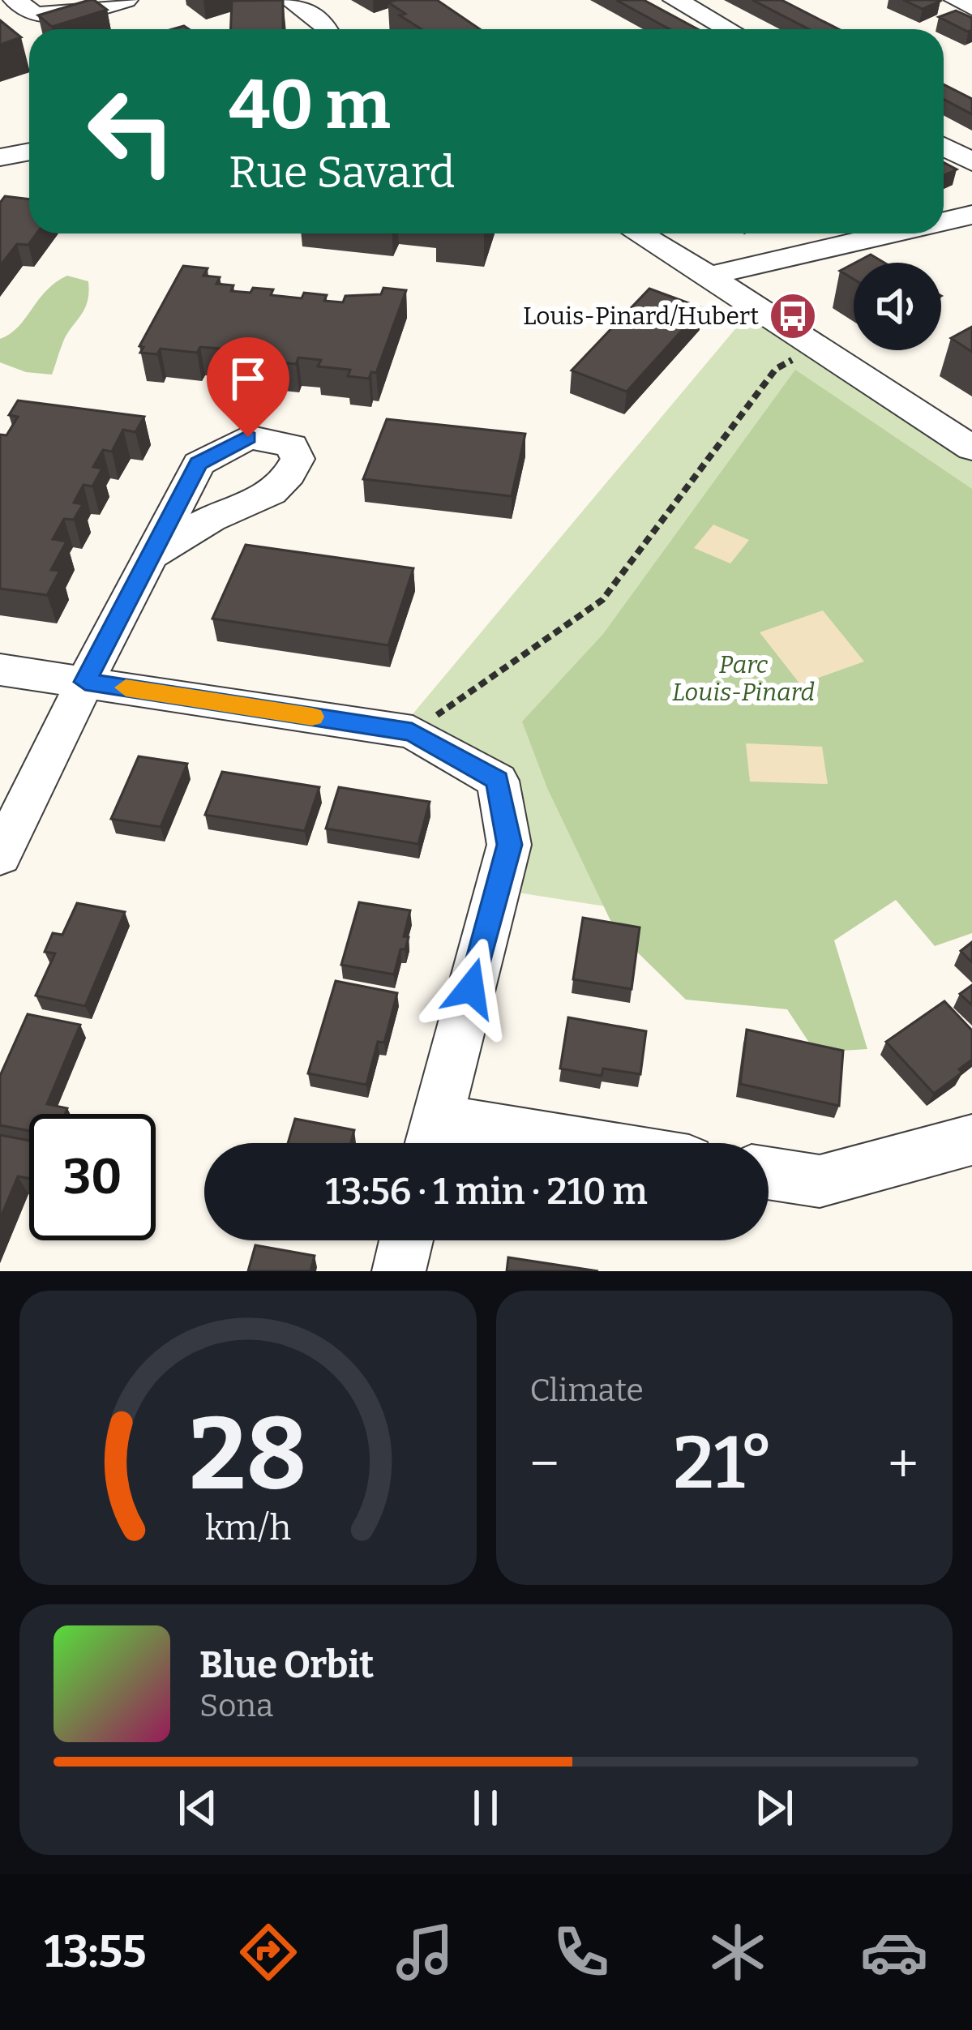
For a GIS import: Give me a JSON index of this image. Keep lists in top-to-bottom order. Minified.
{"parks":["Parc Louis-Pinard"],"places":{"bus stop":["Louis-Pinard/Hubert"]},"page":{"turn":["40 m","Rue Savard"],"limit":"30","trip":"13:56 · 1 min · 210 m","tile":"Climate","heat":["−","21°","+"],"song":["Blue Orbit","Sona"],"tabs":"13:55","gauge":["28","km/h"]}}
